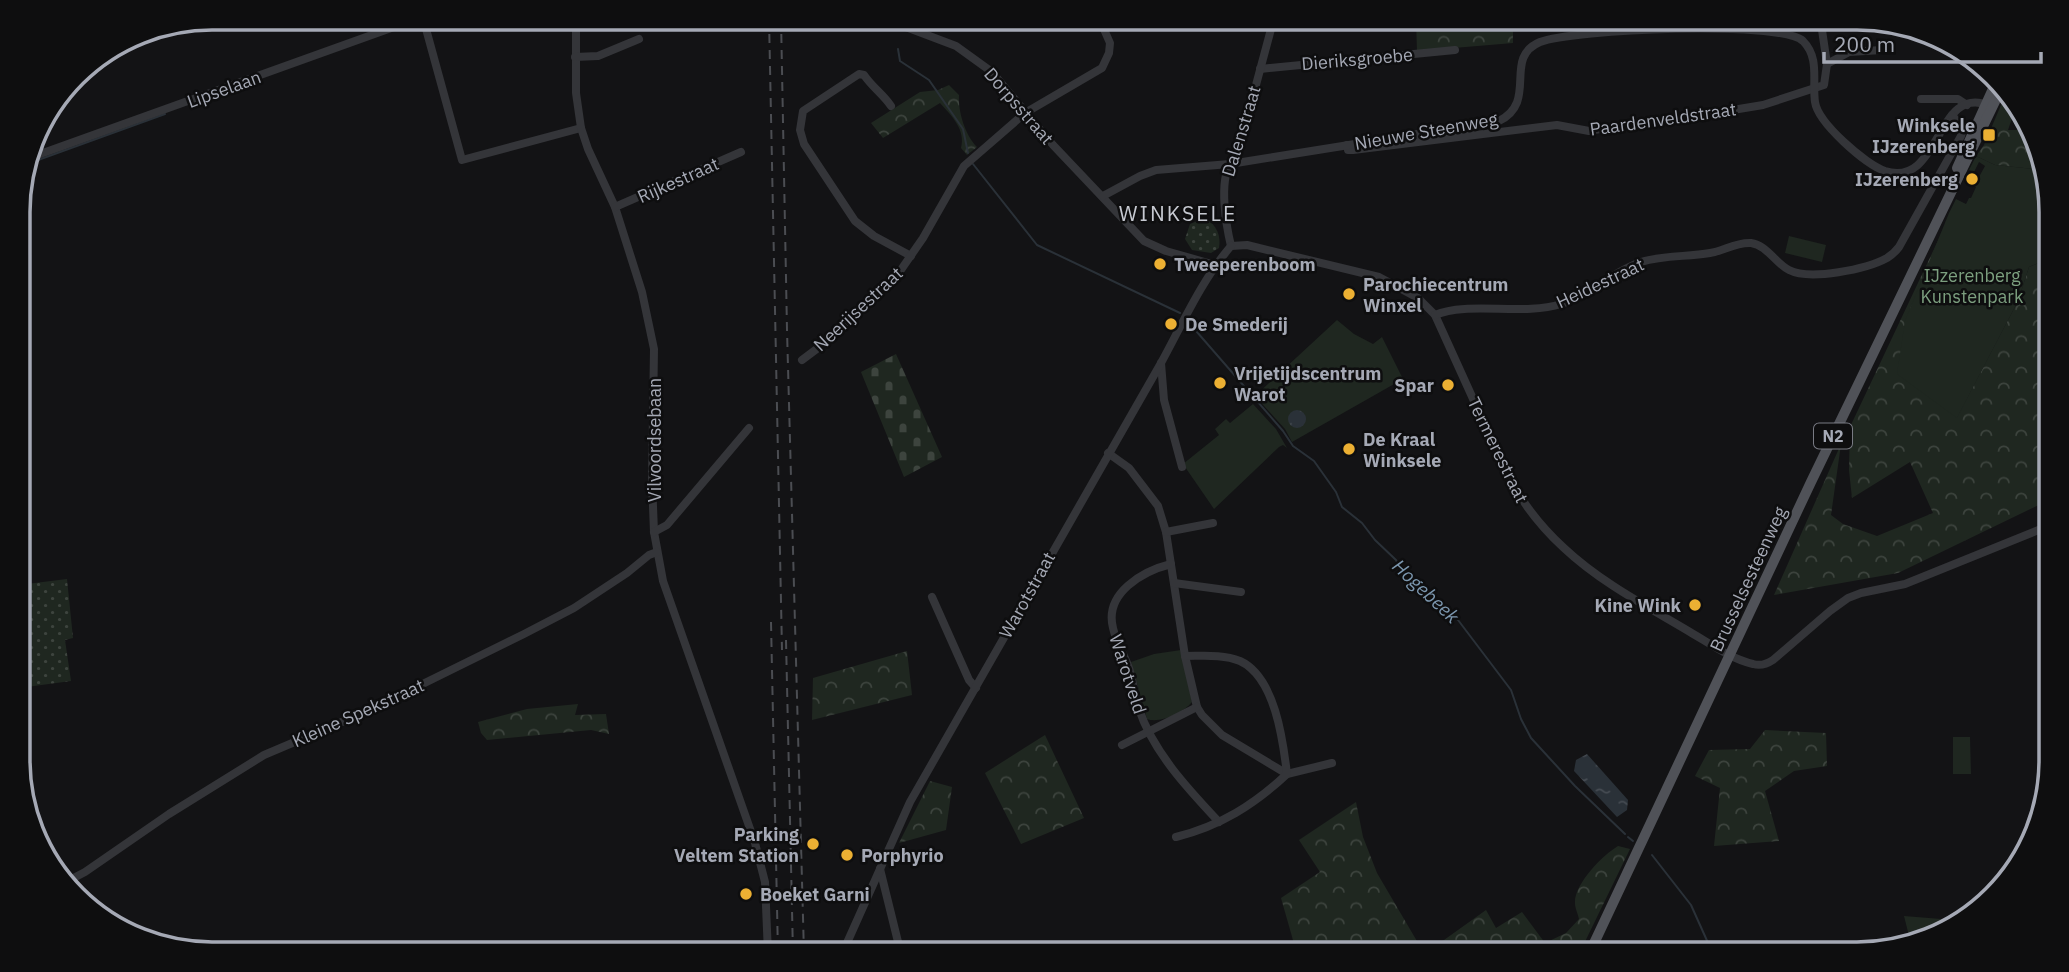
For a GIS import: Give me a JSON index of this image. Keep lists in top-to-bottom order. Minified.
{"streets":{"main road":["N2","Brusselsesteenweg"],"street":["Dieriksgroebe","Lipselaan","Dorpsstraat","Paardenveldstraat","Dalenstraat","Nieuwe Steenweg","Rijkestraat","Heidestraat","Neerijsestraat","Vilvoordsebaan","Termerestraat","Warotstraat","Warotveld","Kleine Spekstraat"]},"crossings":[["Dieriksgroebe","Dalenstraat"],["Dorpsstraat","Neerijsestraat"],["Dorpsstraat","Warotstraat"],["Paardenveldstraat","Nieuwe Steenweg"],["Dalenstraat","Nieuwe Steenweg"],["Dalenstraat","Warotstraat"],["Nieuwe Steenweg","Heidestraat"],["Rijkestraat","Vilvoordsebaan"],["Heidestraat","Termerestraat"],["Vilvoordsebaan","Kleine Spekstraat"],["Termerestraat","Brusselsesteenweg"]],"districts":["WINKSELE"],"water":["Hogebeek"],"parks":["IJzerenberg Kunstenpark"],"places":{"transit":["Winksele IJzerenberg"],"other":["IJzerenberg","Tweeperenboom","Parochiecentrum Winxel","De Smederij","Vrijetijdscentrum Warot","Spar","De Kraal Winksele","Kine Wink","Parking Veltem Station","Porphyrio","Boeket Garni"]},"scale_bar":"200 m"}
